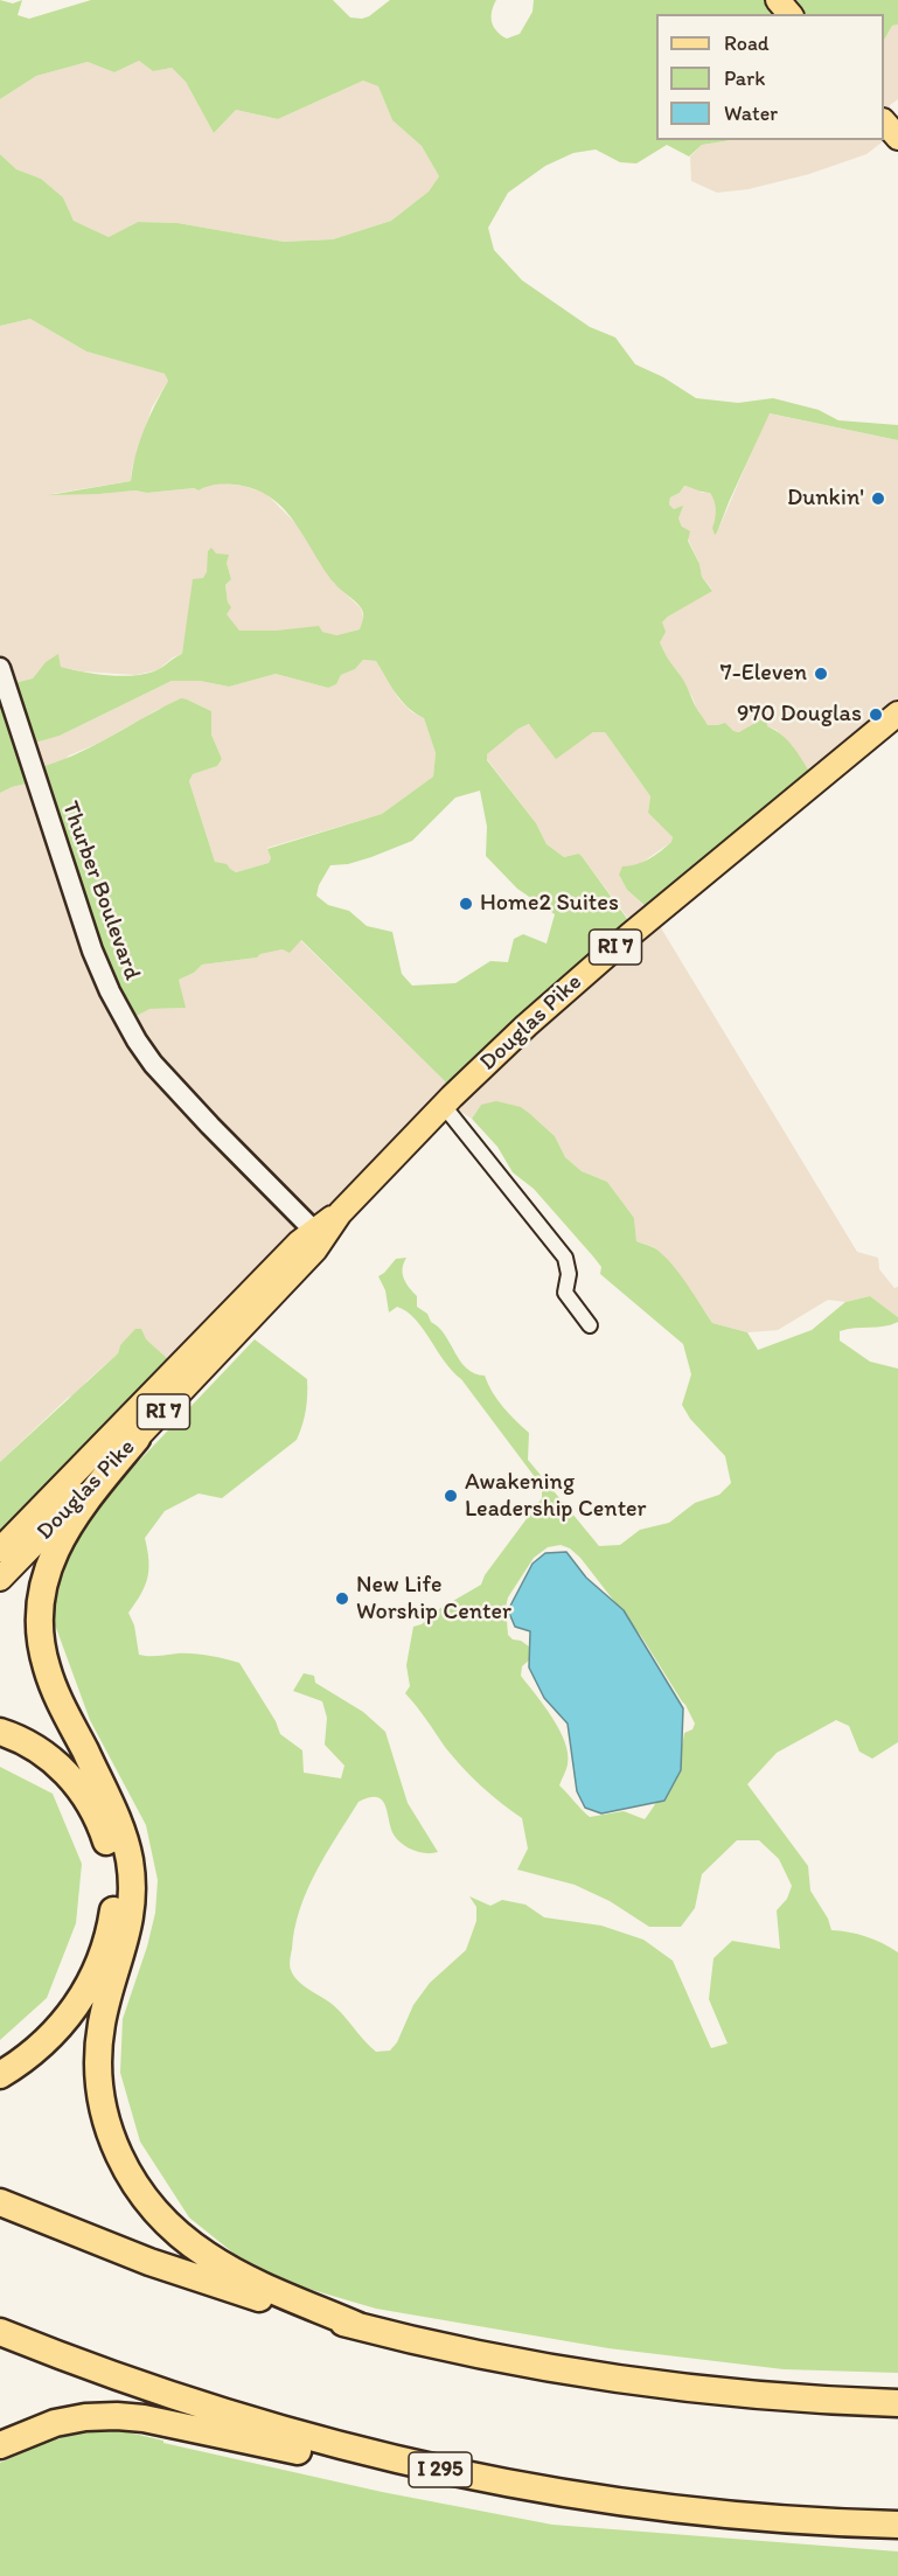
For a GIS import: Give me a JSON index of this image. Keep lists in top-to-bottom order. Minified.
{"streets":{"highway":["I 295"],"main road":["RI 7","Douglas Pike"],"street":["Thurber Boulevard"]},"crossings":[["Thurber Boulevard","Douglas Pike"]],"places":["Dunkin'","7-Eleven","970 Douglas","Home2 Suites","Awakening Leadership Center","New Life Worship Center"],"legend":["Road","Park","Water"]}
